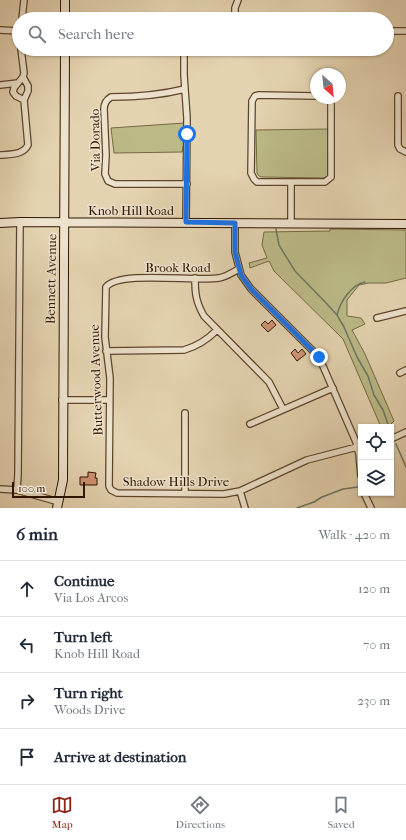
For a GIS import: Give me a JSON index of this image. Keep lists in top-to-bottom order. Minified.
{"streets":{"street":["Via Dorado","Knob Hill Road","Brook Road","Bennett Avenue","Butterwood Avenue","Shadow Hills Drive"]},"crossings":[["Knob Hill Road","Bennett Avenue"],["Brook Road","Butterwood Avenue"],["Butterwood Avenue","Shadow Hills Drive"]],"scale_bar":"100 m","north":"bottom right","page":{"search":"Search here","scale":"100 m","heading":["6 min","Walk · 420 m"],"list":[["Continue","Via Los Arcos","120 m"],["Turn left","Knob Hill Road","70 m"],["Turn right","Woods Drive","230 m"],"Arrive at destination"],"nav":["Map","Directions","Saved"]}}
